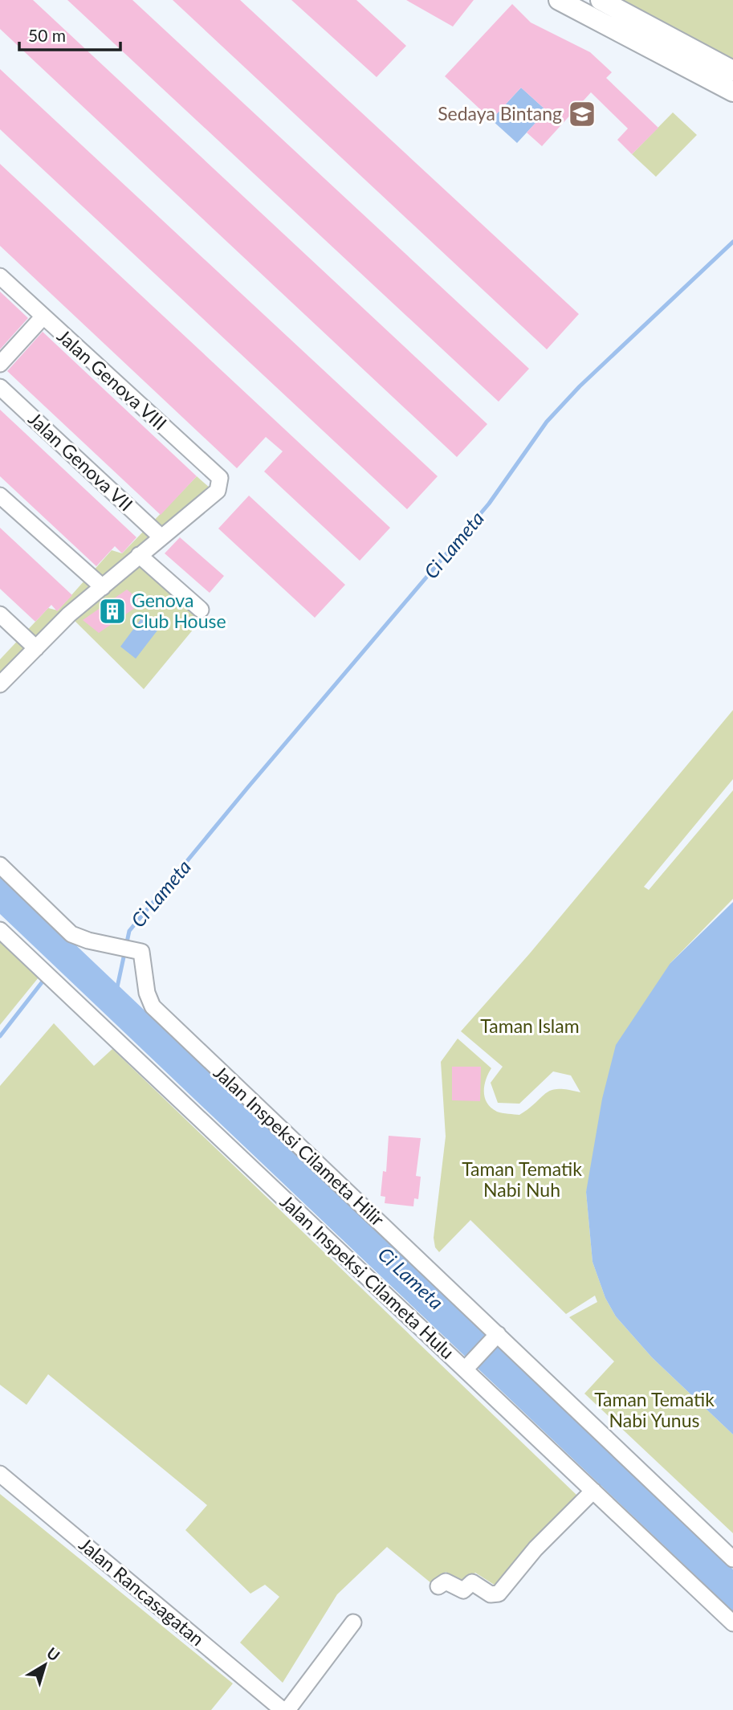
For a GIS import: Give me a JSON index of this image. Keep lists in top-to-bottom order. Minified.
{"streets":{"street":["Jalan Genova VIII","Jalan Genova VII","Jalan Inspeksi Cilameta Hilir","Jalan Inspeksi Cilameta Hulu","Jalan Rancasagatan"]},"crossings":[["Jalan Genova VIII","Jalan Genova VII"]],"water":["Ci Lameta"],"parks":["Taman Islam","Taman Tematik Nabi Nuh","Taman Tematik Nabi Yunus"],"places":{"school or university":["Sedaya Bintang"],"building":["Genova Club House"]},"scale_bar":"50 m","north":"top right"}
